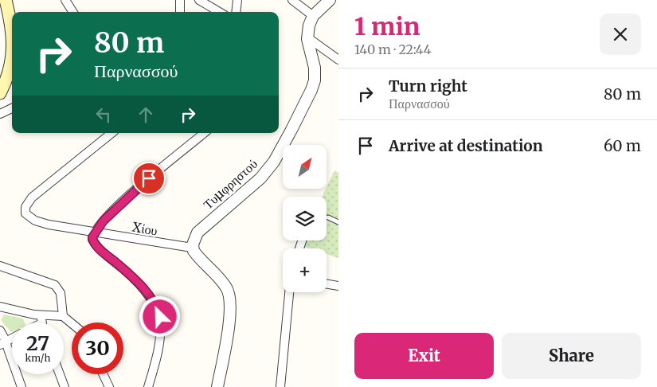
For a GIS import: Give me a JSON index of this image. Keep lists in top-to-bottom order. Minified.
{"streets":{"street":["Τυμφρηστού","Χίου"]},"crossings":[["Τυμφρηστού","Χίου"]],"north":"top right","page":{"heading":["1 min","140 m · 22:44"],"turn":["80 m","Παρνασσού"],"list":[{"name":"Turn right","note":"Παρνασσού","value":"80 m"},{"name":"Arrive at destination","value":"60 m"}],"map_buttons":"+","speed":"27 km/h","limit":"30","buttons":["Exit","Share"]}}
